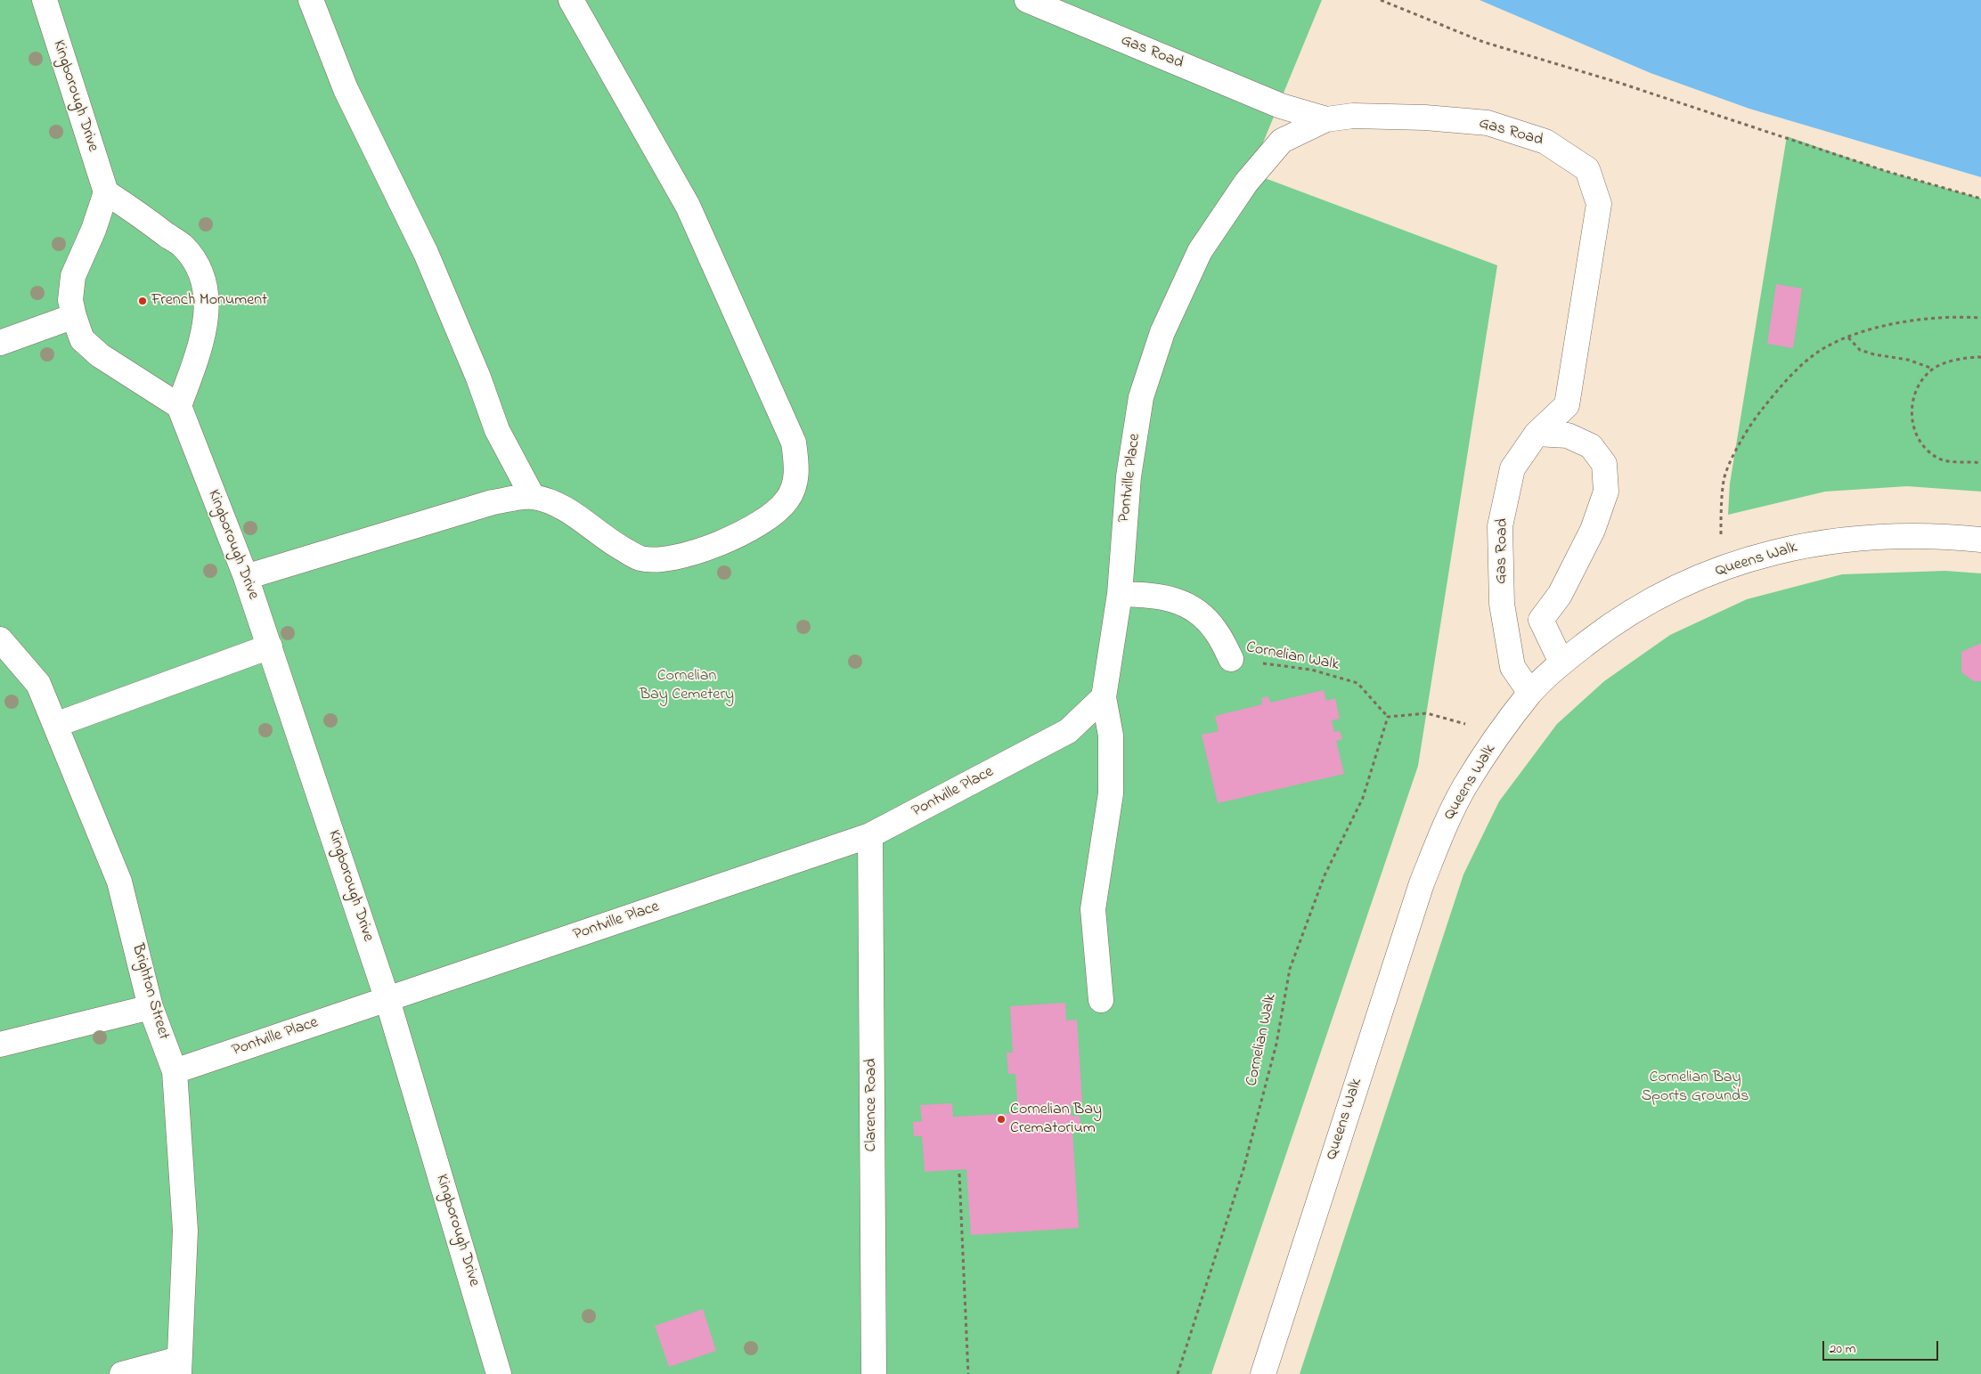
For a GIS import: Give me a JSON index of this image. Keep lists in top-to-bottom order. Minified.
{"streets":{"street":["Gas Road","Kingborough Drive","Pontville Place","Queens Walk","Brighton Street","Clarence Road"],"path":["Cornelian Walk"]},"crossings":[["Gas Road","Pontville Place"],["Gas Road","Queens Walk"],["Kingborough Drive","Pontville Place"],["Pontville Place","Brighton Street"],["Pontville Place","Clarence Road"]],"parks":["Cornelian Bay Cemetery","Cornelian Bay Sports Grounds"],"places":["French Monument","Cornelian Bay Crematorium"],"scale_bar":"20 m"}
